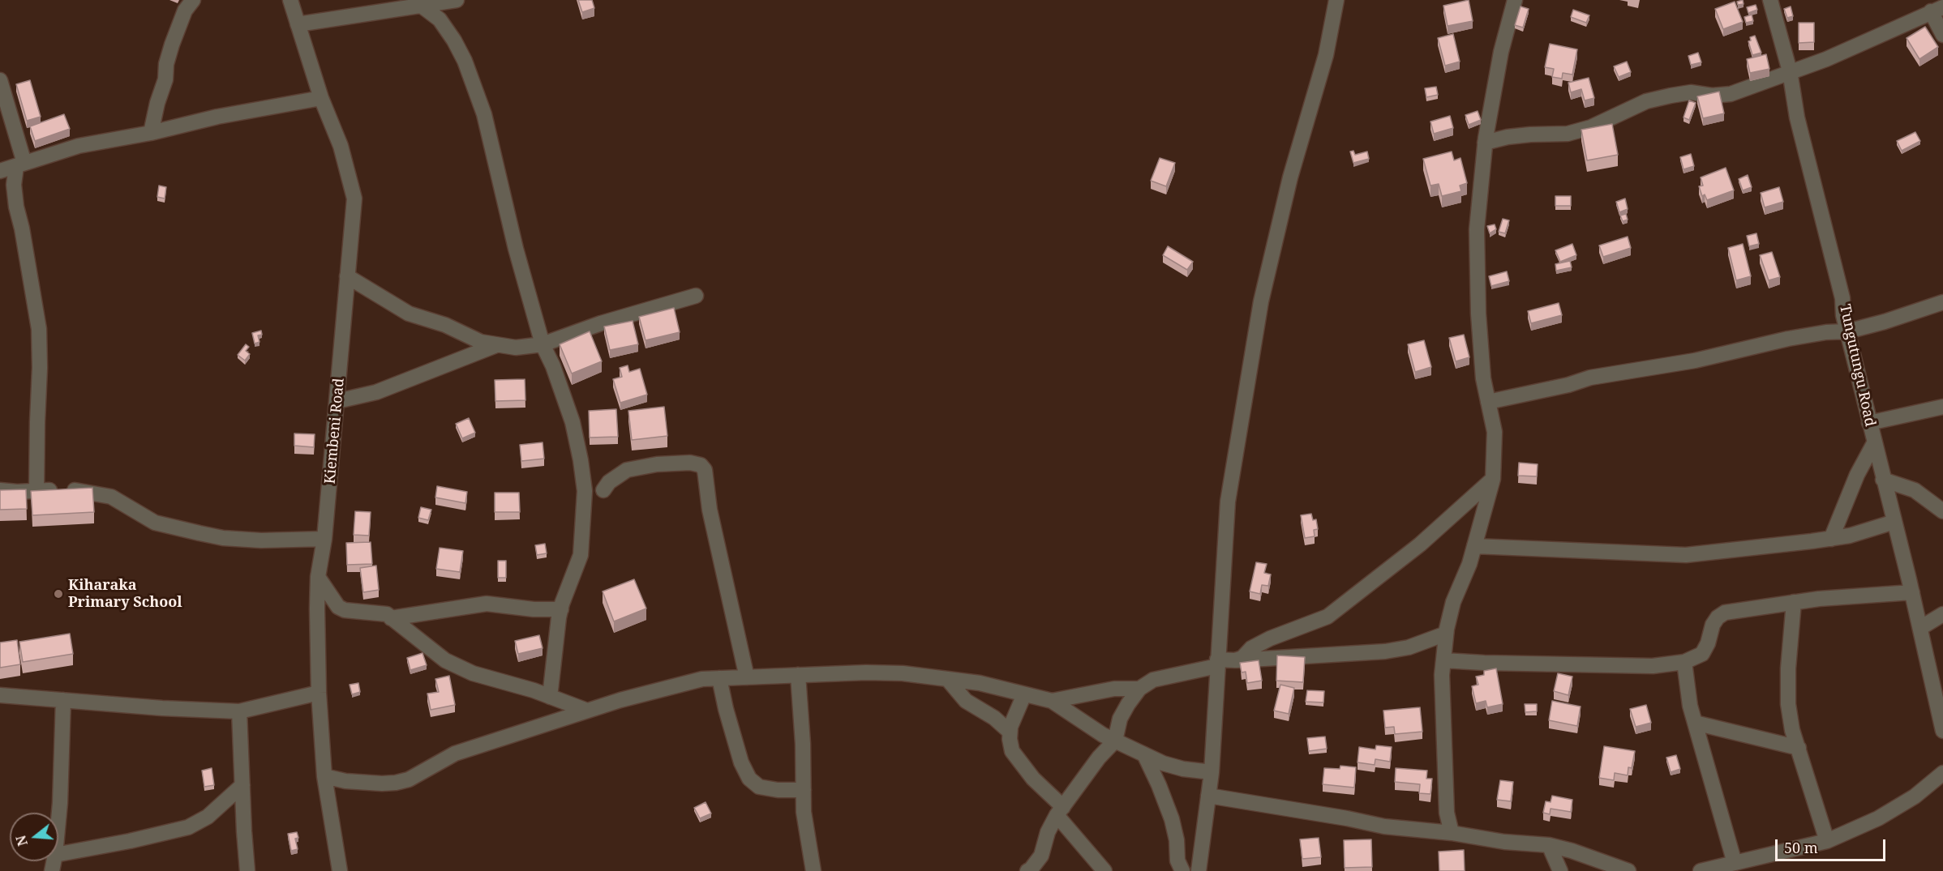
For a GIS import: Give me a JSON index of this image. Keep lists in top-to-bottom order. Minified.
{"streets":{"street":["Tungutungu Road","Kiembeni Road"]},"places":["Kiharaka Primary School"],"scale_bar":"50 m","north":"left"}
